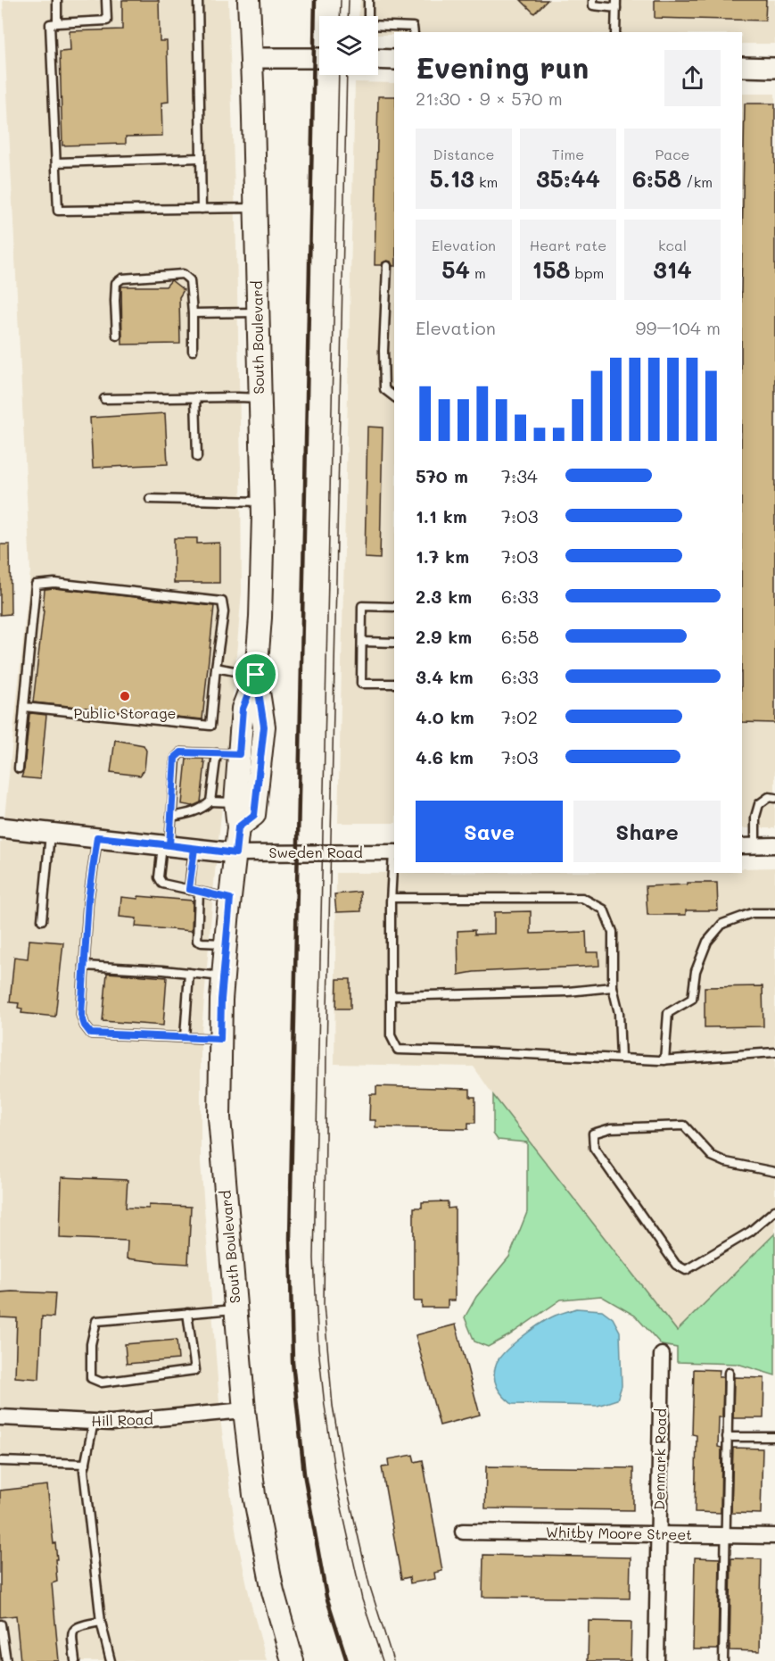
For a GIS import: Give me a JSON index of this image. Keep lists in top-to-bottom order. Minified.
{"streets":{"main road":["South Boulevard"],"street":["Sweden Road","Hill Road","Denmark Road","Whitby Moore Street"]},"crossings":[["South Boulevard","Sweden Road"],["South Boulevard","Hill Road"],["Denmark Road","Whitby Moore Street"]],"places":["Public Storage"],"page":{"heading":["Evening run","21:30 · 9 × 570 m"],"stats":[["Distance","5.13 km"],["Time","35:44"],["Pace","6:58 /km"],["Elevation","54 m"],["Heart rate","158 bpm"],["kcal","314"]],"chart":["Elevation","99–104 m"],"list":[{"name":"570 m","note":"7:34"},{"name":"1.1 km","note":"7:03"},{"name":"1.7 km","note":"7:03"},{"name":"2.3 km","note":"6:33"},{"name":"2.9 km","note":"6:58"},{"name":"3.4 km","note":"6:33"},{"name":"4.0 km","note":"7:02"},{"name":"4.6 km","note":"7:03"}],"buttons":["Save","Share"]}}
